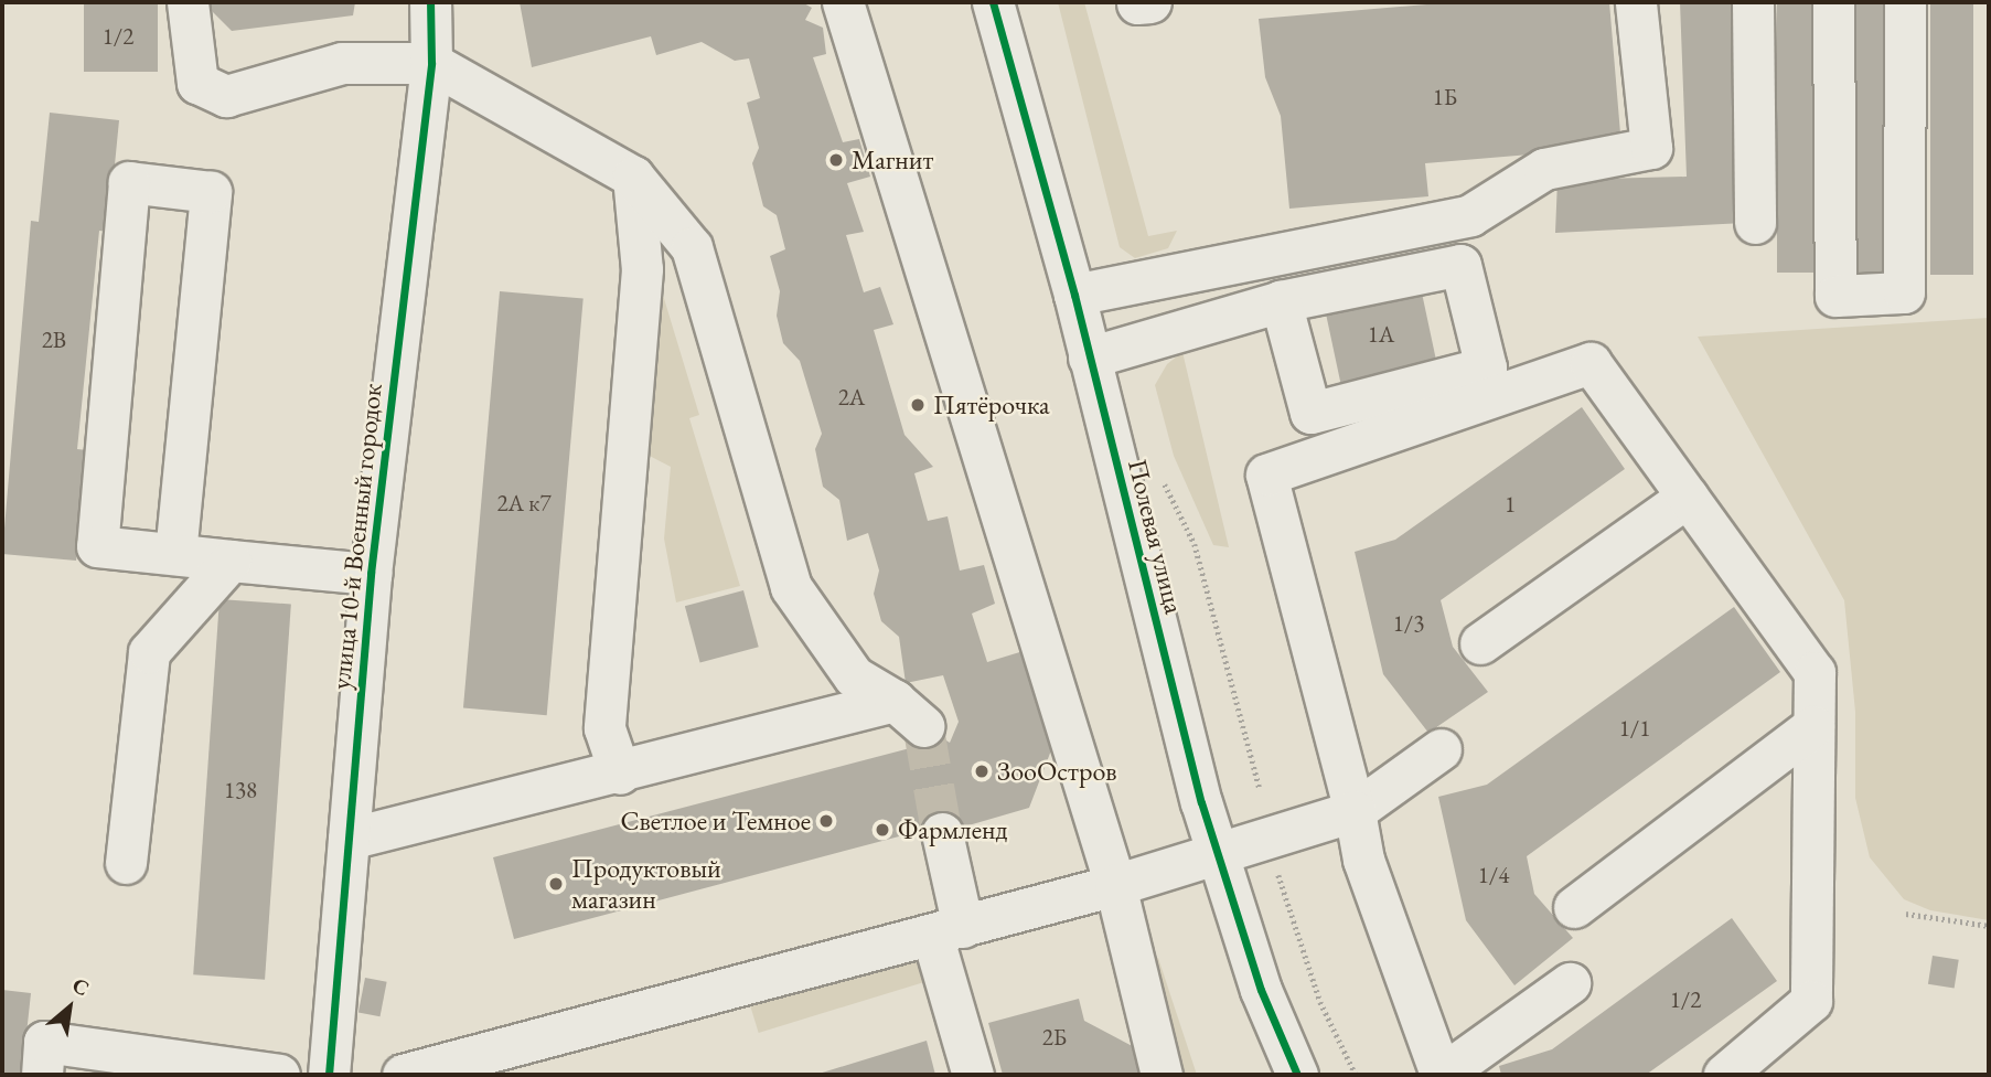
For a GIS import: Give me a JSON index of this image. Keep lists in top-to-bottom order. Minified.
{"streets":{"street":["улица 10-й Военный городок","Полевая улица"]},"places":["Магнит","Пятёрочка","ЗооОстров","Светлое и Темное","Фармленд","Продуктовый магазин"],"house_numbers":["1/2","1Б","1А","2В","2А","2А к7","1","1/3","1/1","138","1/4","1/2","2Б"],"north":"top right"}
